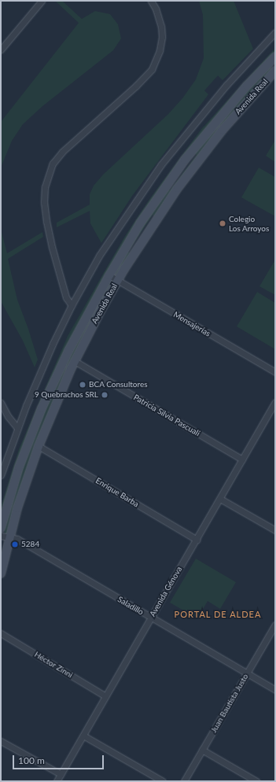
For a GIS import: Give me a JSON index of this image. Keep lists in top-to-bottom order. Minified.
{"streets":{"main road":["Avenida Real"],"street":["Mensajerías","Patricia Silvia Pascuali","Enrique Barba","Avenida Génova","Saladillo","Héctor Zinni","Juan Bautista Justo"]},"crossings":[["Avenida Real","Mensajerías"],["Avenida Real","Patricia Silvia Pascuali"],["Avenida Real","Enrique Barba"],["Avenida Real","Saladillo"],["Patricia Silvia Pascuali","Avenida Génova"],["Enrique Barba","Avenida Génova"],["Avenida Génova","Saladillo"],["Avenida Génova","Héctor Zinni"],["Saladillo","Juan Bautista Justo"]],"districts":["PORTAL DE ALDEA"],"places":["Colegio Los Arroyos","BCA Consultores","9 Quebrachos SRL","5284"],"scale_bar":"100 m"}
